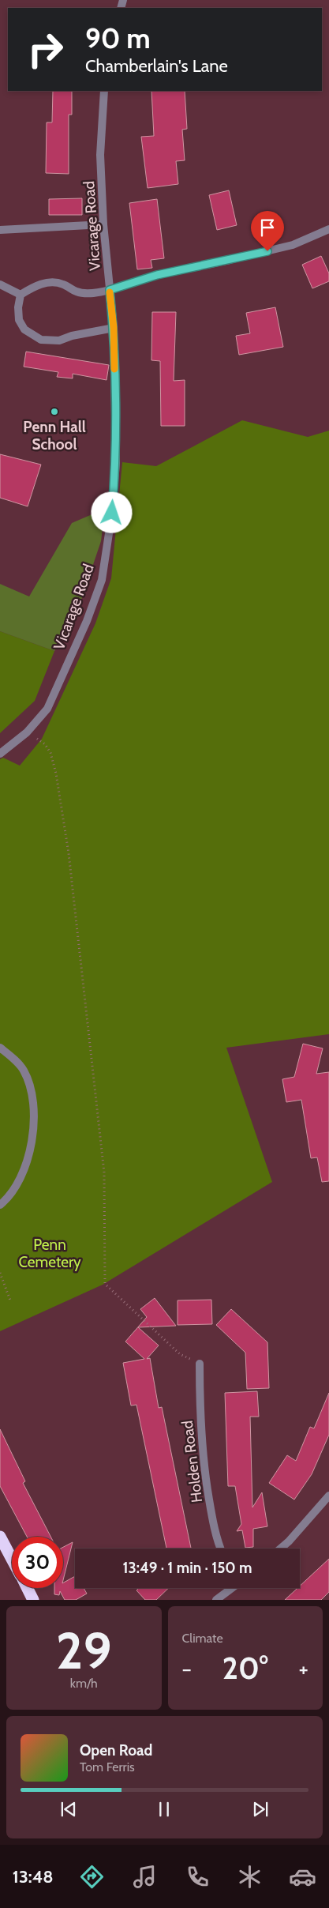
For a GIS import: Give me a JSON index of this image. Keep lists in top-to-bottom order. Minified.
{"streets":{"street":["Vicarage Road","Holden Road"]},"parks":["Penn Cemetery"],"places":["Penn Hall School"],"page":{"turn":["90 m","Chamberlain's Lane"],"limit":"30","trip":"13:49 · 1 min · 150 m","tile":[["29","km/h"],"Climate"],"heat":["−","20°","+"],"song":["Open Road","Tom Ferris"],"tabs":"13:48"}}
